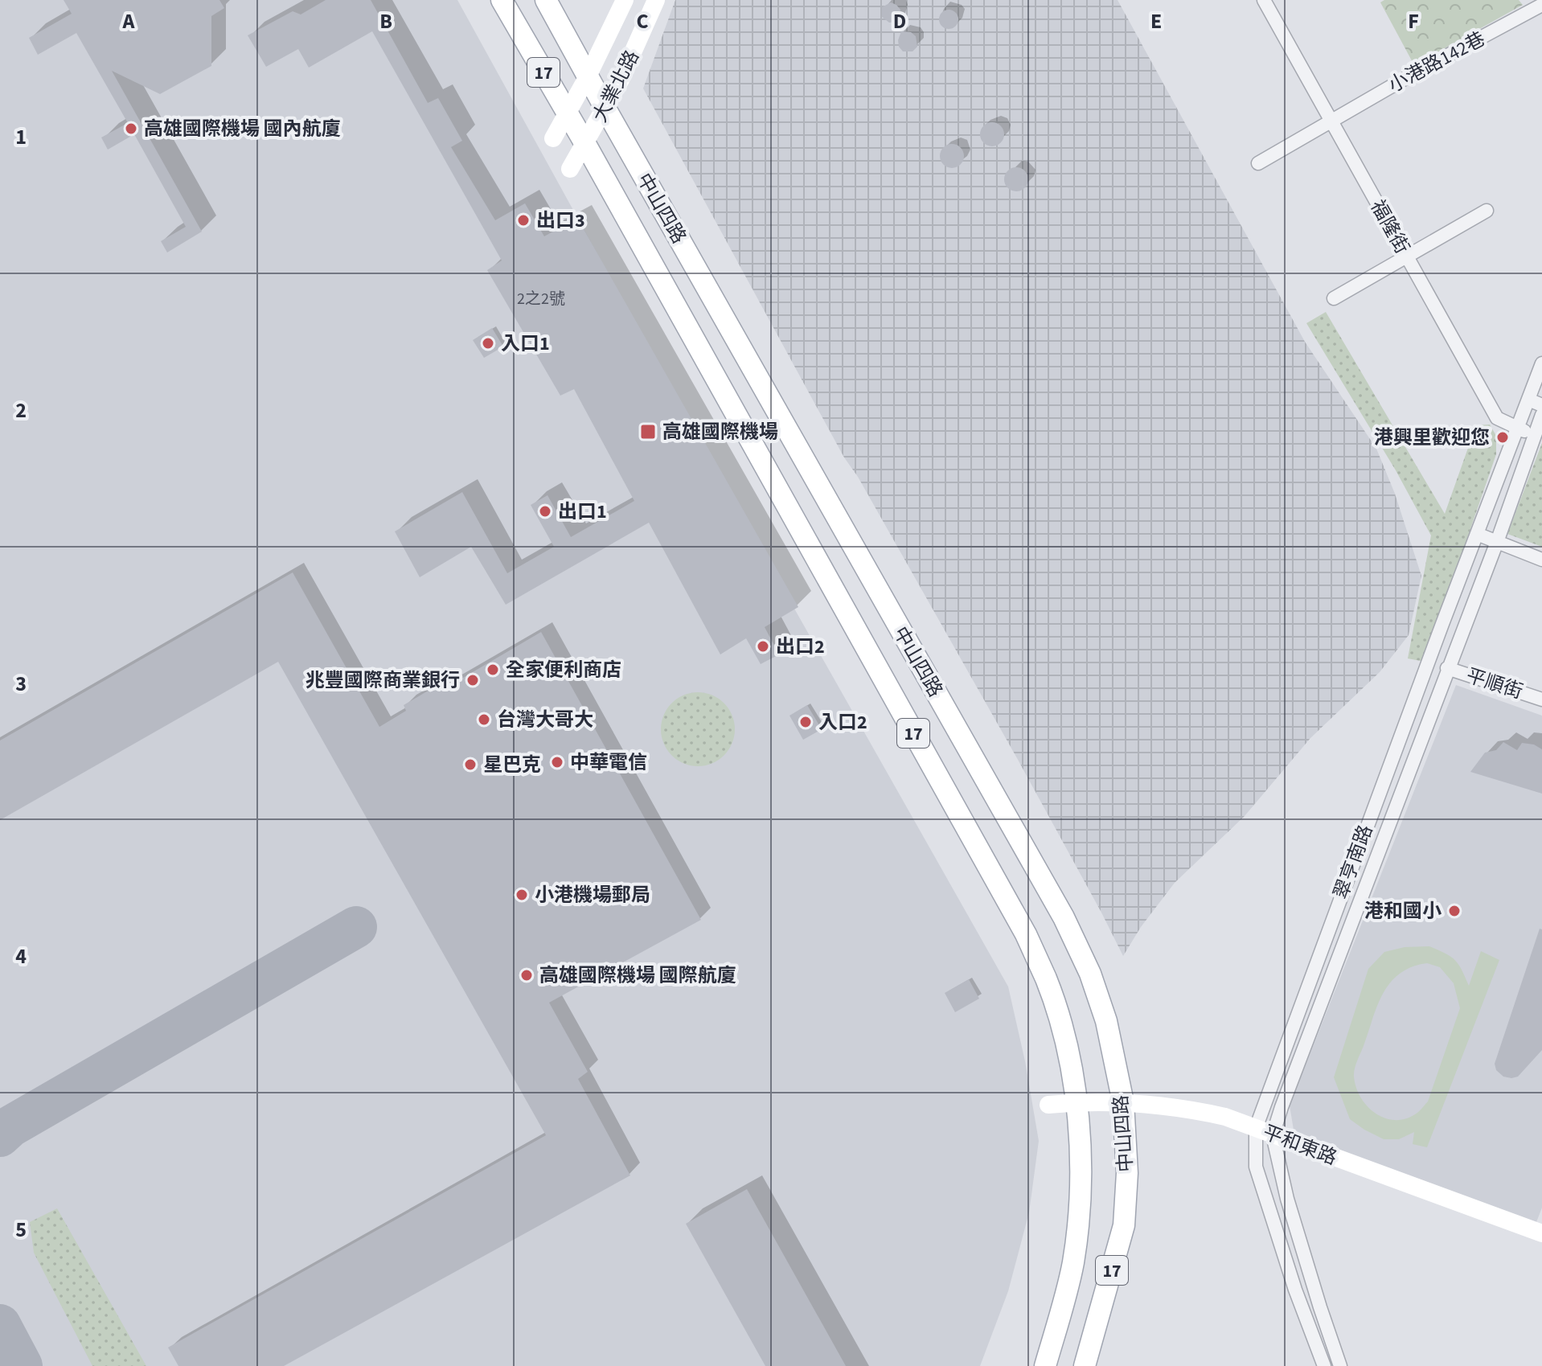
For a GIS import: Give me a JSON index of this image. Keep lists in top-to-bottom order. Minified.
{"streets":{"main road":["17","中山四路"],"street":["小港路142巷","大業北路","福隆街","平順街","翠亨南路","平和東路"]},"crossings":[["小港路142巷","福隆街"],["大業北路","中山四路"],["中山四路","平和東路"],["福隆街","翠亨南路"],["平順街","翠亨南路"],["翠亨南路","平和東路"]],"places":{"other":["高雄國際機場 國內航廈","出口3","入口1","港興里歡迎您","出口1","出口2","全家便利商店","兆豐國際商業銀行","台灣大哥大","入口2","中華電信","星巴克","小港機場郵局","港和國小","高雄國際機場 國際航廈"],"transit":["高雄國際機場"]},"house_numbers":["2之2號"],"grid":{"columns":["A","B","C","D","E","F"],"rows":["1","2","3","4","5"]}}
